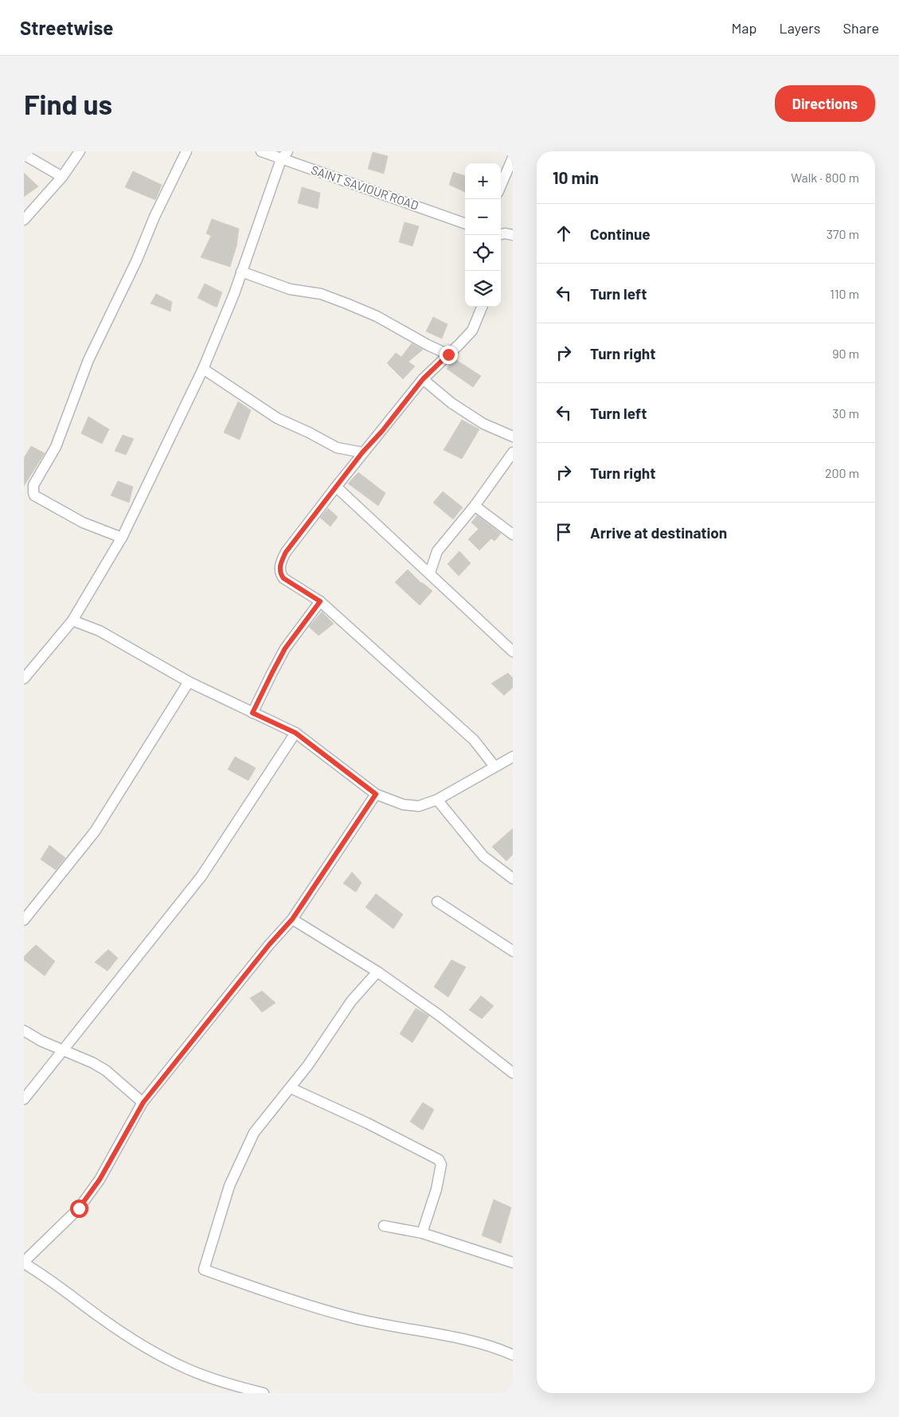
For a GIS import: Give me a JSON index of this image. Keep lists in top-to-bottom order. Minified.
{"streets":{"street":["SAINT SAVIOUR ROAD"]},"page":{"header":"Streetwise","nav":["Map","Layers","Share"],"buttons":"Directions","title":"Find us","heading":["10 min","Walk · 800 m"],"map_buttons":["+","−"],"list":[["Continue","370 m"],["Turn left","110 m"],["Turn right","90 m"],["Turn left","30 m"],["Turn right","200 m"],"Arrive at destination"]}}
